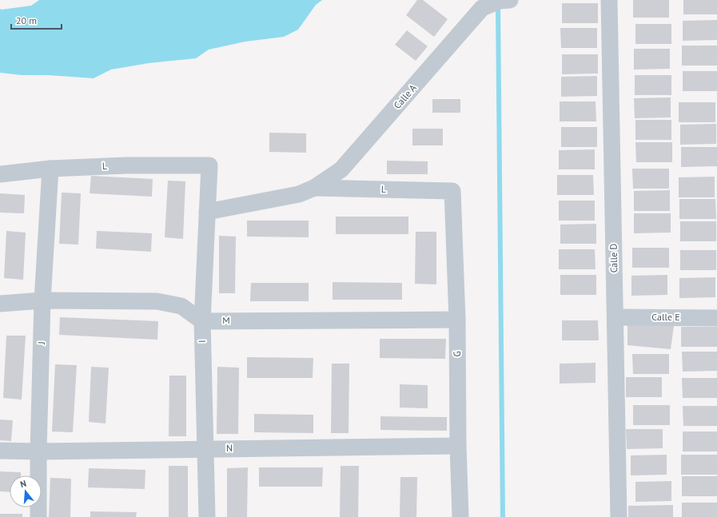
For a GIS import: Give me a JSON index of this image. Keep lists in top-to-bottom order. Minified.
{"streets":{"street":["Calle A","L","Calle D","Calle E","M","I","J","G","N"]},"crossings":[["Calle A","L"],["Calle A","I"],["L","I"],["L","J"],["L","G"],["Calle D","Calle E"],["M","I"],["M","G"],["I","N"],["J","N"],["G","N"]],"scale_bar":"20 m","north":"top"}
